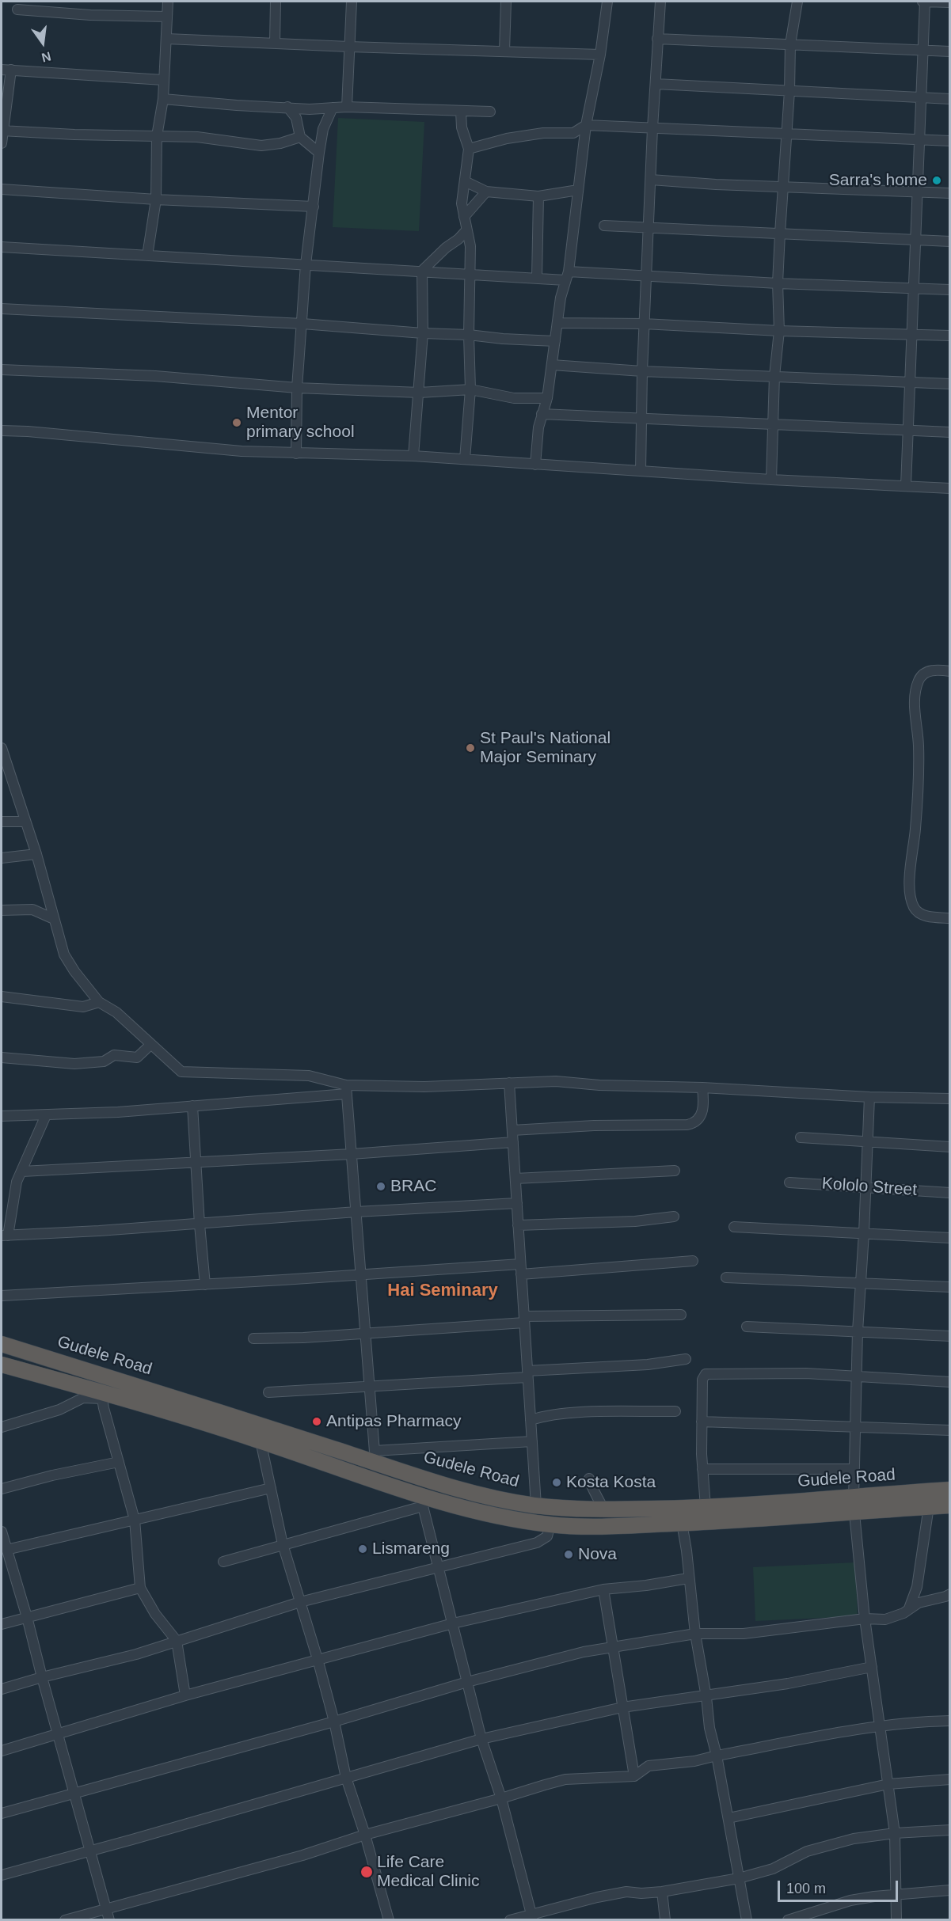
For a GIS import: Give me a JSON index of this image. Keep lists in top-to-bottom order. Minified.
{"streets":{"highway":["Gudele Road"],"street":["Kololo Street"]},"districts":["Hai Seminary"],"places":["Sarra's home","Mentor primary school","St Paul's National Major Seminary","BRAC","Antipas Pharmacy","Kosta Kosta","Lismareng","Nova","Life Care Medical Clinic"],"scale_bar":"100 m","north":"bottom"}
